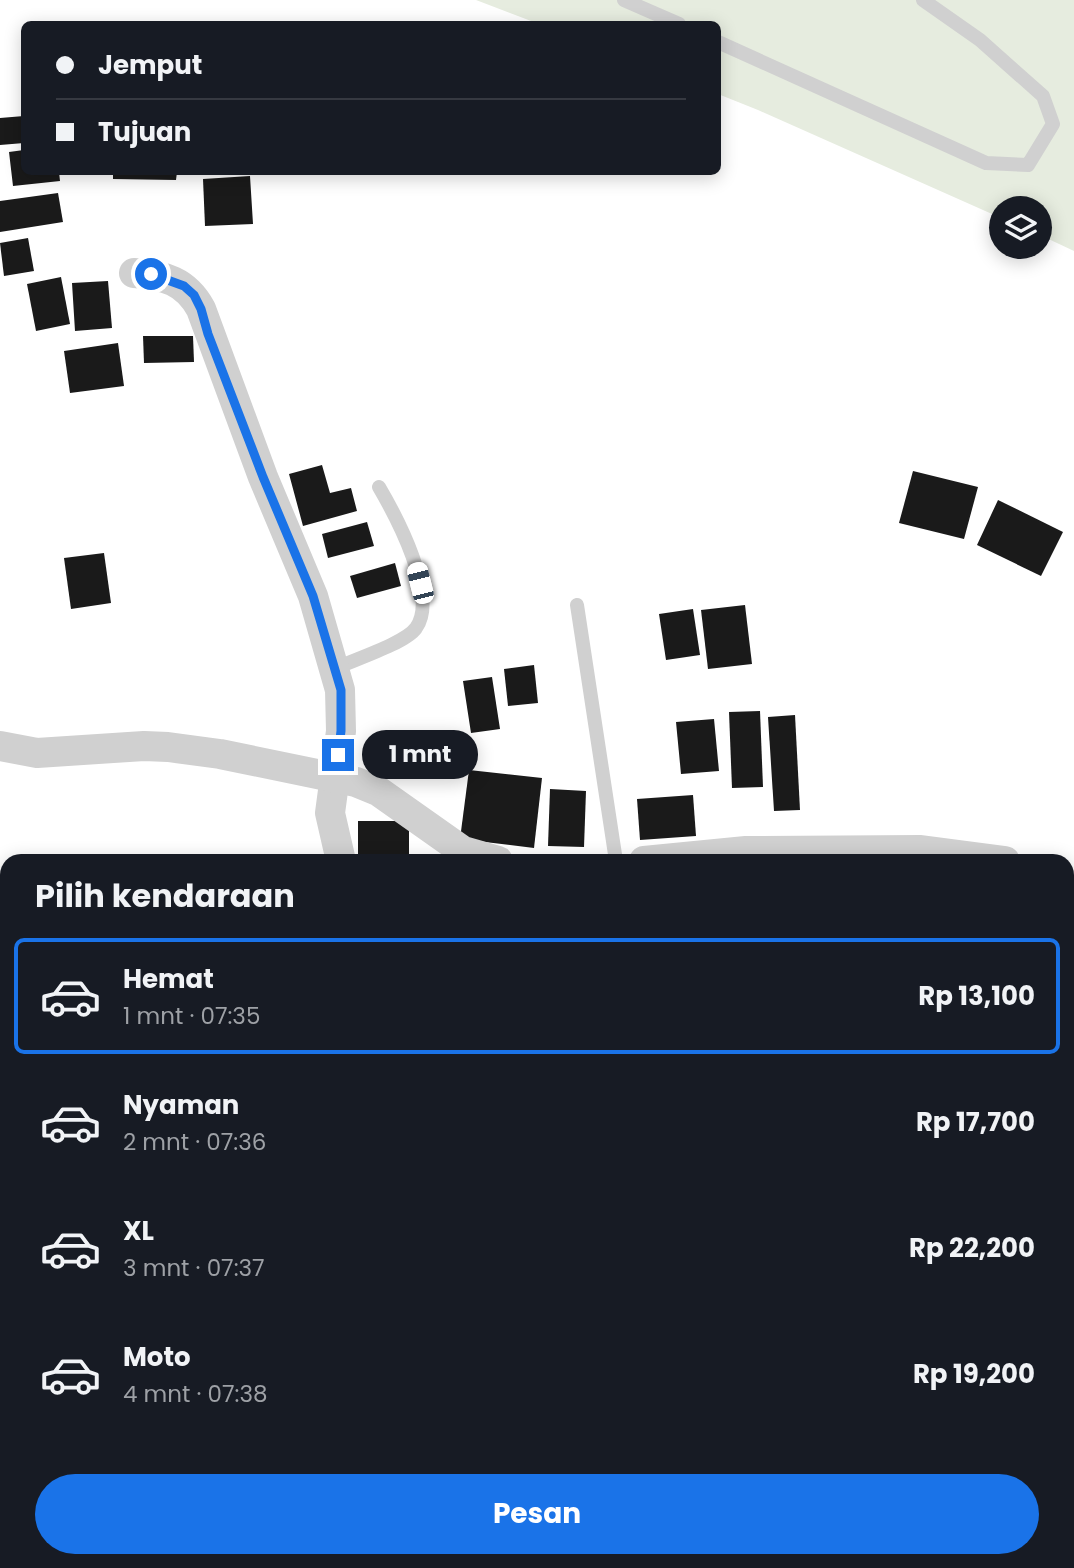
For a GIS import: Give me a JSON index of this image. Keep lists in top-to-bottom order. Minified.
{"page":{"banner":["Jemput","Tujuan"],"bubble":"1 mnt","heading":"Pilih kendaraan","list":[{"name":"Hemat","note":"1 mnt · 07:35","value":"Rp 13,100"},{"name":"Nyaman","note":"2 mnt · 07:36","value":"Rp 17,700"},{"name":"XL","note":"3 mnt · 07:37","value":"Rp 22,200"},{"name":"Moto","note":"4 mnt · 07:38","value":"Rp 19,200"}],"buttons":"Pesan"}}
